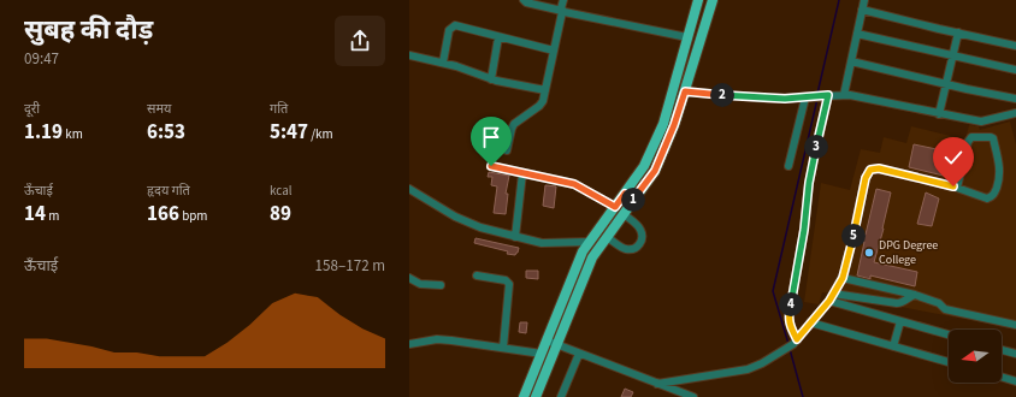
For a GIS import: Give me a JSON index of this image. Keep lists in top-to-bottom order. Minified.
{"places":["DPG Degree College"],"north":"left","page":{"heading":["सुबह की दौड़","09:47"],"stats":[["दूरी","1.19 km"],["समय","6:53"],["गति","5:47 /km"],["ऊँचाई","14 m"],["हृदय गति","166 bpm"],["kcal","89"]],"pins":["2","3","1","5","4"],"chart":["ऊँचाई","158–172 m"]}}
